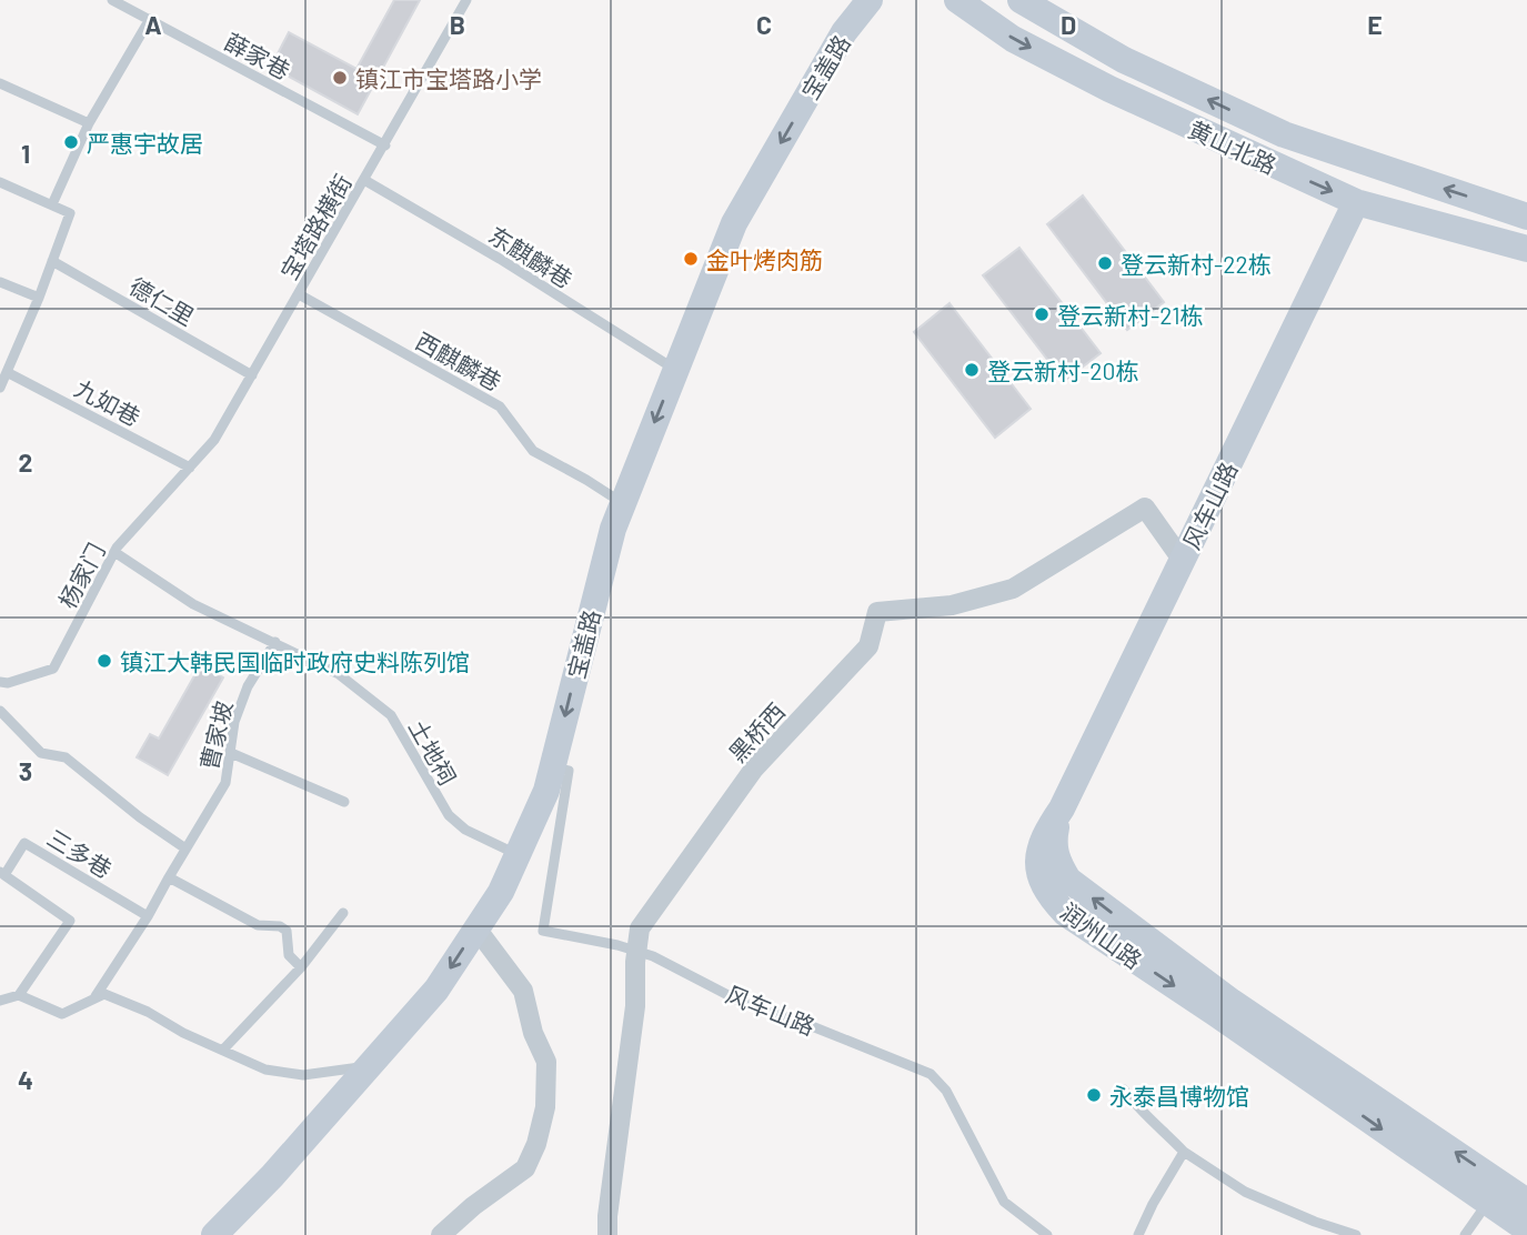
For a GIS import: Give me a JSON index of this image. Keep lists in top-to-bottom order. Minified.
{"streets":{"street":["宝盖路","黄山北路","风车山路","黑桥西","润州山路"],"lane":["薛家巷","宝塔路横街","东麒麟巷","德仁里","西麒麟巷","九如巷","杨家门","曹家坡","土地祠","三多巷"]},"crossings":[["薛家巷","宝塔路横街"],["宝盖路","东麒麟巷"],["宝盖路","西麒麟巷"],["宝盖路","风车山路"],["宝盖路","土地祠"],["黄山北路","风车山路"],["宝塔路横街","东麒麟巷"],["宝塔路横街","德仁里"],["宝塔路横街","西麒麟巷"],["宝塔路横街","九如巷"],["宝塔路横街","杨家门"],["九如巷","杨家门"],["风车山路","黑桥西"],["风车山路","润州山路"],["杨家门","土地祠"],["曹家坡","土地祠"],["曹家坡","三多巷"]],"one_way":["宝盖路"],"places":["镇江市宝塔路小学","严惠宇故居","金叶烤肉筋","登云新村-22栋","登云新村-21栋","登云新村-20栋","镇江大韩民国临时政府史料陈列馆","永泰昌博物馆"],"grid":{"columns":["A","B","C","D","E"],"rows":["1","2","3","4"]}}
